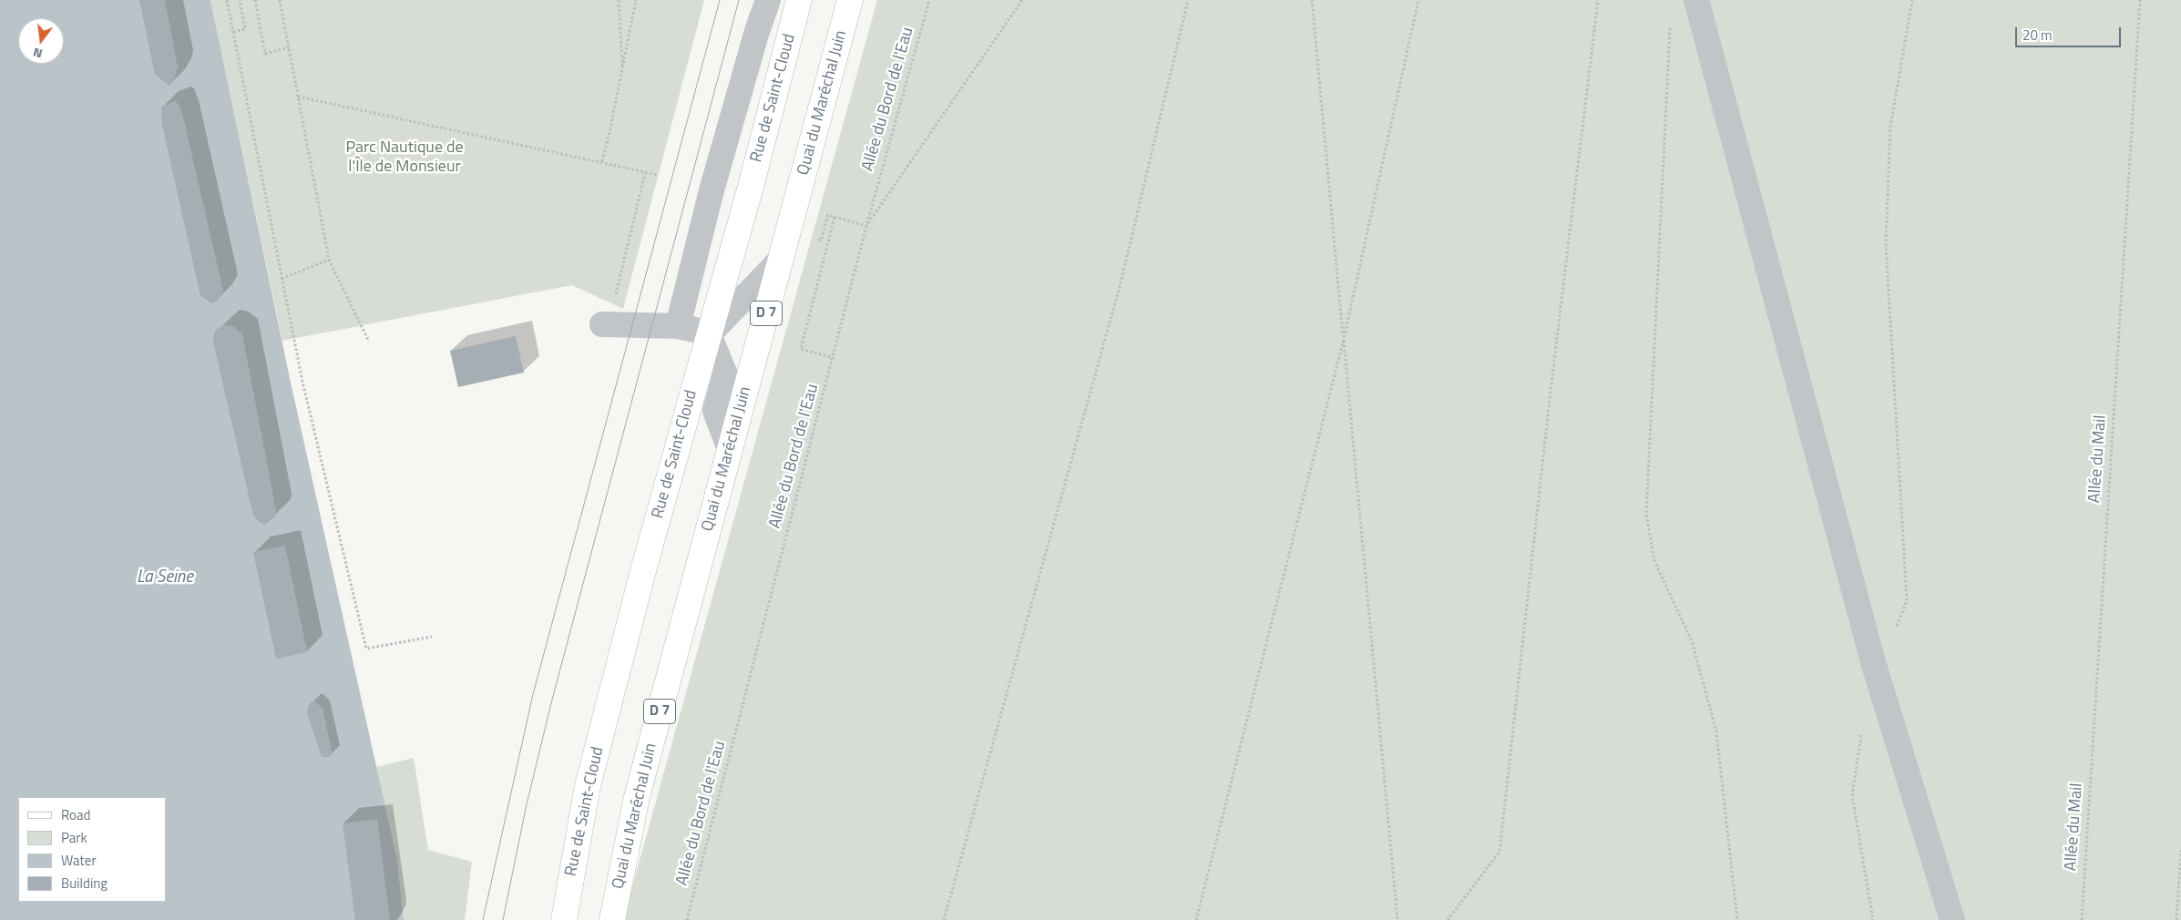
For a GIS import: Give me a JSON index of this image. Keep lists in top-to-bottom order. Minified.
{"streets":{"main road":["Rue de Saint-Cloud","Quai du Maréchal Juin","D 7"],"path":["Allée du Bord de l'Eau","Allée du Mail"]},"water":["La Seine"],"parks":["Parc Nautique de l'Île de Monsieur"],"legend":["Road","Park","Water","Building"],"scale_bar":"20 m","north":"bottom"}
